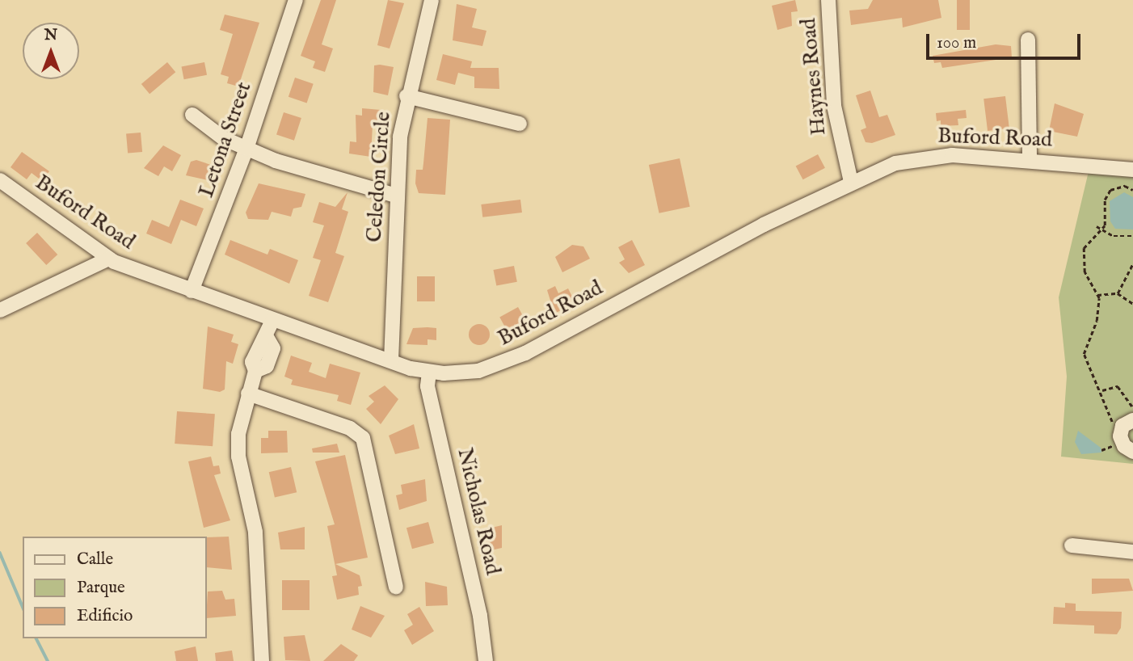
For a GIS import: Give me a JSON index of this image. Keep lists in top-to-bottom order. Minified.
{"streets":{"street":["Haynes Road","Buford Road","Letona Street","Celedon Circle","Nicholas Road"]},"crossings":[["Haynes Road","Buford Road"],["Buford Road","Letona Street"],["Buford Road","Celedon Circle"],["Buford Road","Nicholas Road"]],"legend":["Calle","Parque","Edificio"],"scale_bar":"100 m","north":"top"}
